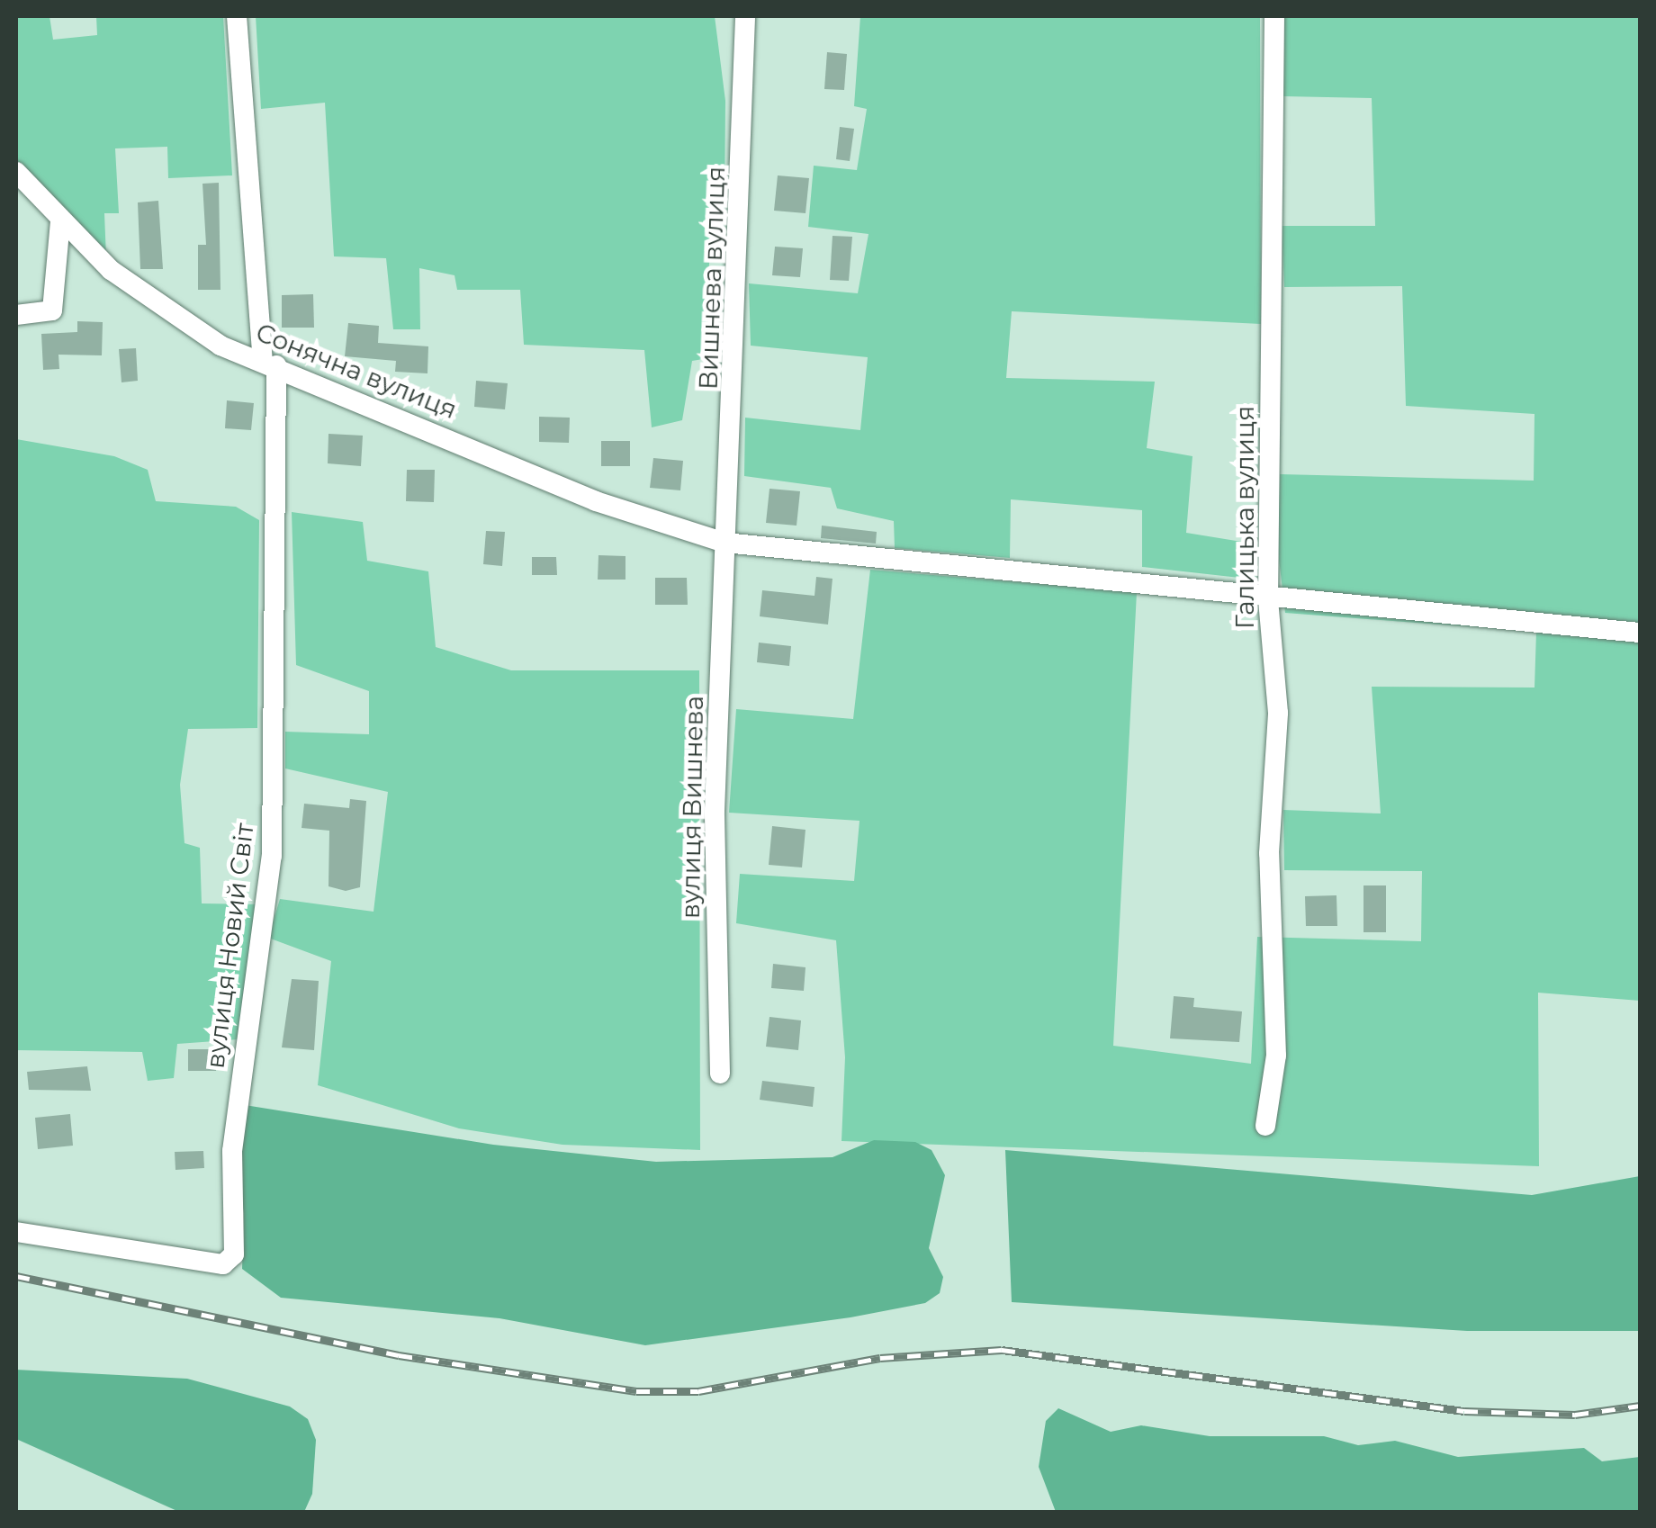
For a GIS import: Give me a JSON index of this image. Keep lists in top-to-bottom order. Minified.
{"streets":{"street":["Вишнева вулиця","Сонячна вулиця","Галицька вулиця","вулиця Вишнева","вулиця Новий Світ"]},"crossings":[["Вишнева вулиця","Сонячна вулиця"],["Вишнева вулиця","вулиця Вишнева"],["Сонячна вулиця","Галицька вулиця"],["Сонячна вулиця","вулиця Вишнева"],["Сонячна вулиця","вулиця Новий Світ"]]}
